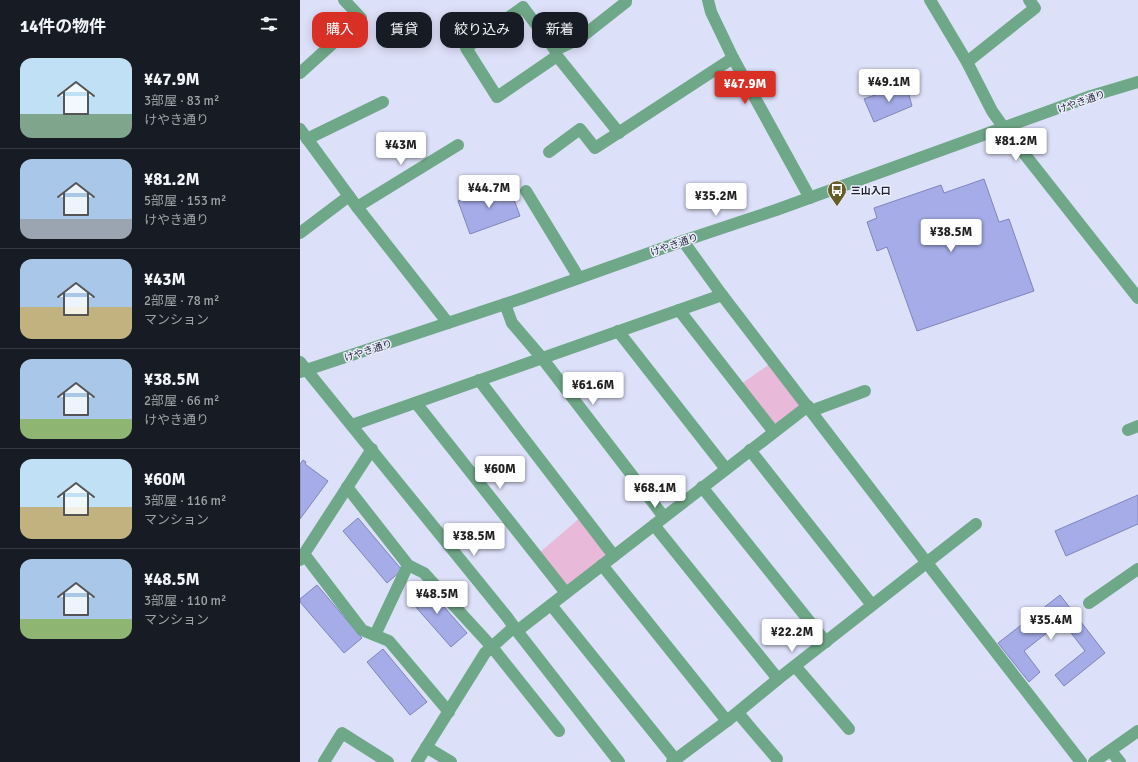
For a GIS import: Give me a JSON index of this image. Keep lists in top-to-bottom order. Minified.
{"streets":{"street":["けやき通り"]},"places":{"bus stop":["三山入口"]},"page":{"heading":"14件の物件","chip":["購入","賃貸","絞り込み","新着"],"list":[{"name":"¥47.9M","note":"3部屋 · 83 m² · けやき通り"},{"name":"¥81.2M","note":"5部屋 · 153 m² · けやき通り"},{"name":"¥43M","note":"2部屋 · 78 m² · マンション"},{"name":"¥38.5M","note":"2部屋 · 66 m² · けやき通り"},{"name":"¥60M","note":"3部屋 · 116 m² · マンション"},{"name":"¥48.5M","note":"3部屋 · 110 m² · マンション"}],"price":["¥49.1M","¥47.9M","¥81.2M","¥43M","¥44.7M","¥35.2M","¥38.5M","¥61.6M","¥60M","¥68.1M","¥38.5M","¥48.5M","¥35.4M","¥22.2M"]}}
